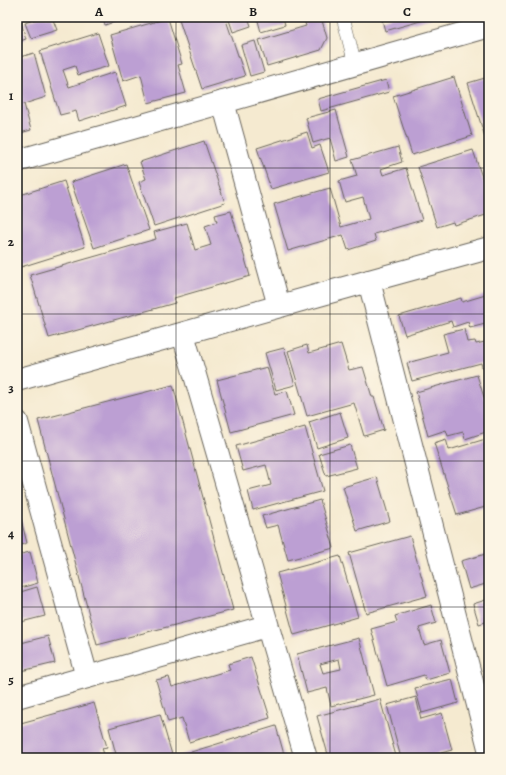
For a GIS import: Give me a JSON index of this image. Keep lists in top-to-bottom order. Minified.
{"grid":{"columns":["A","B","C"],"rows":["1","2","3","4","5"]}}
